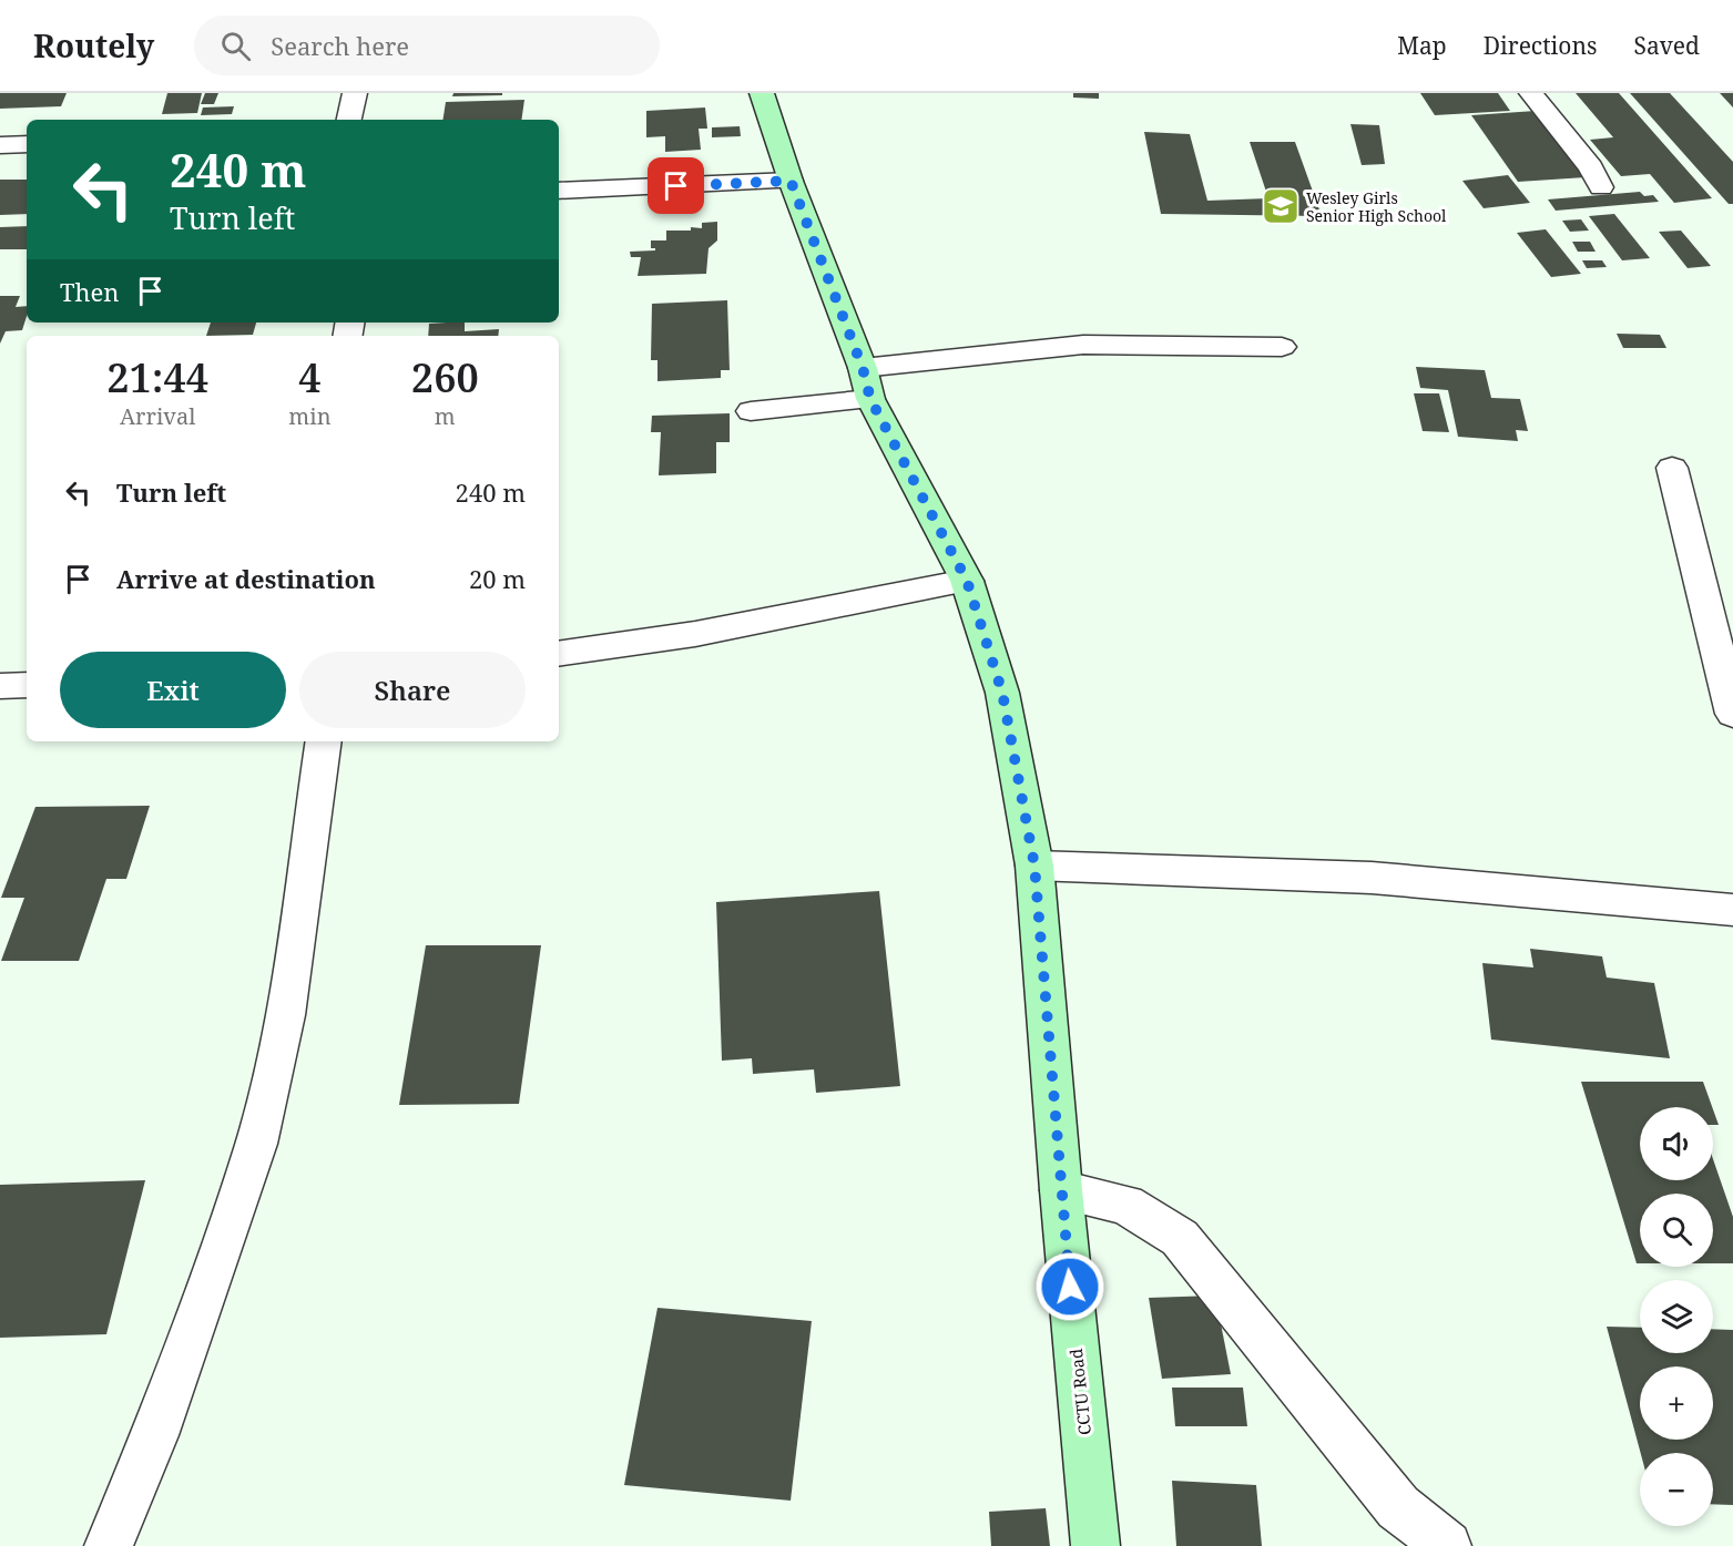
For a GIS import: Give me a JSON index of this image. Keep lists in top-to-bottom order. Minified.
{"streets":{"street":["CCTU Road"]},"places":{"school or university":["Wesley Girls Senior High School"]},"page":{"header":"Routely","search":"Search here","nav":["Map","Directions","Saved"],"turn":["240 m","Turn left"],"then":"Then","eta":["21:44","Arrival","4","min","260","m"],"list":[{"name":"Turn left","value":"240 m"},{"name":"Arrive at destination","value":"20 m"}],"buttons":["Exit","Share"],"map_buttons":["+","−"]}}
